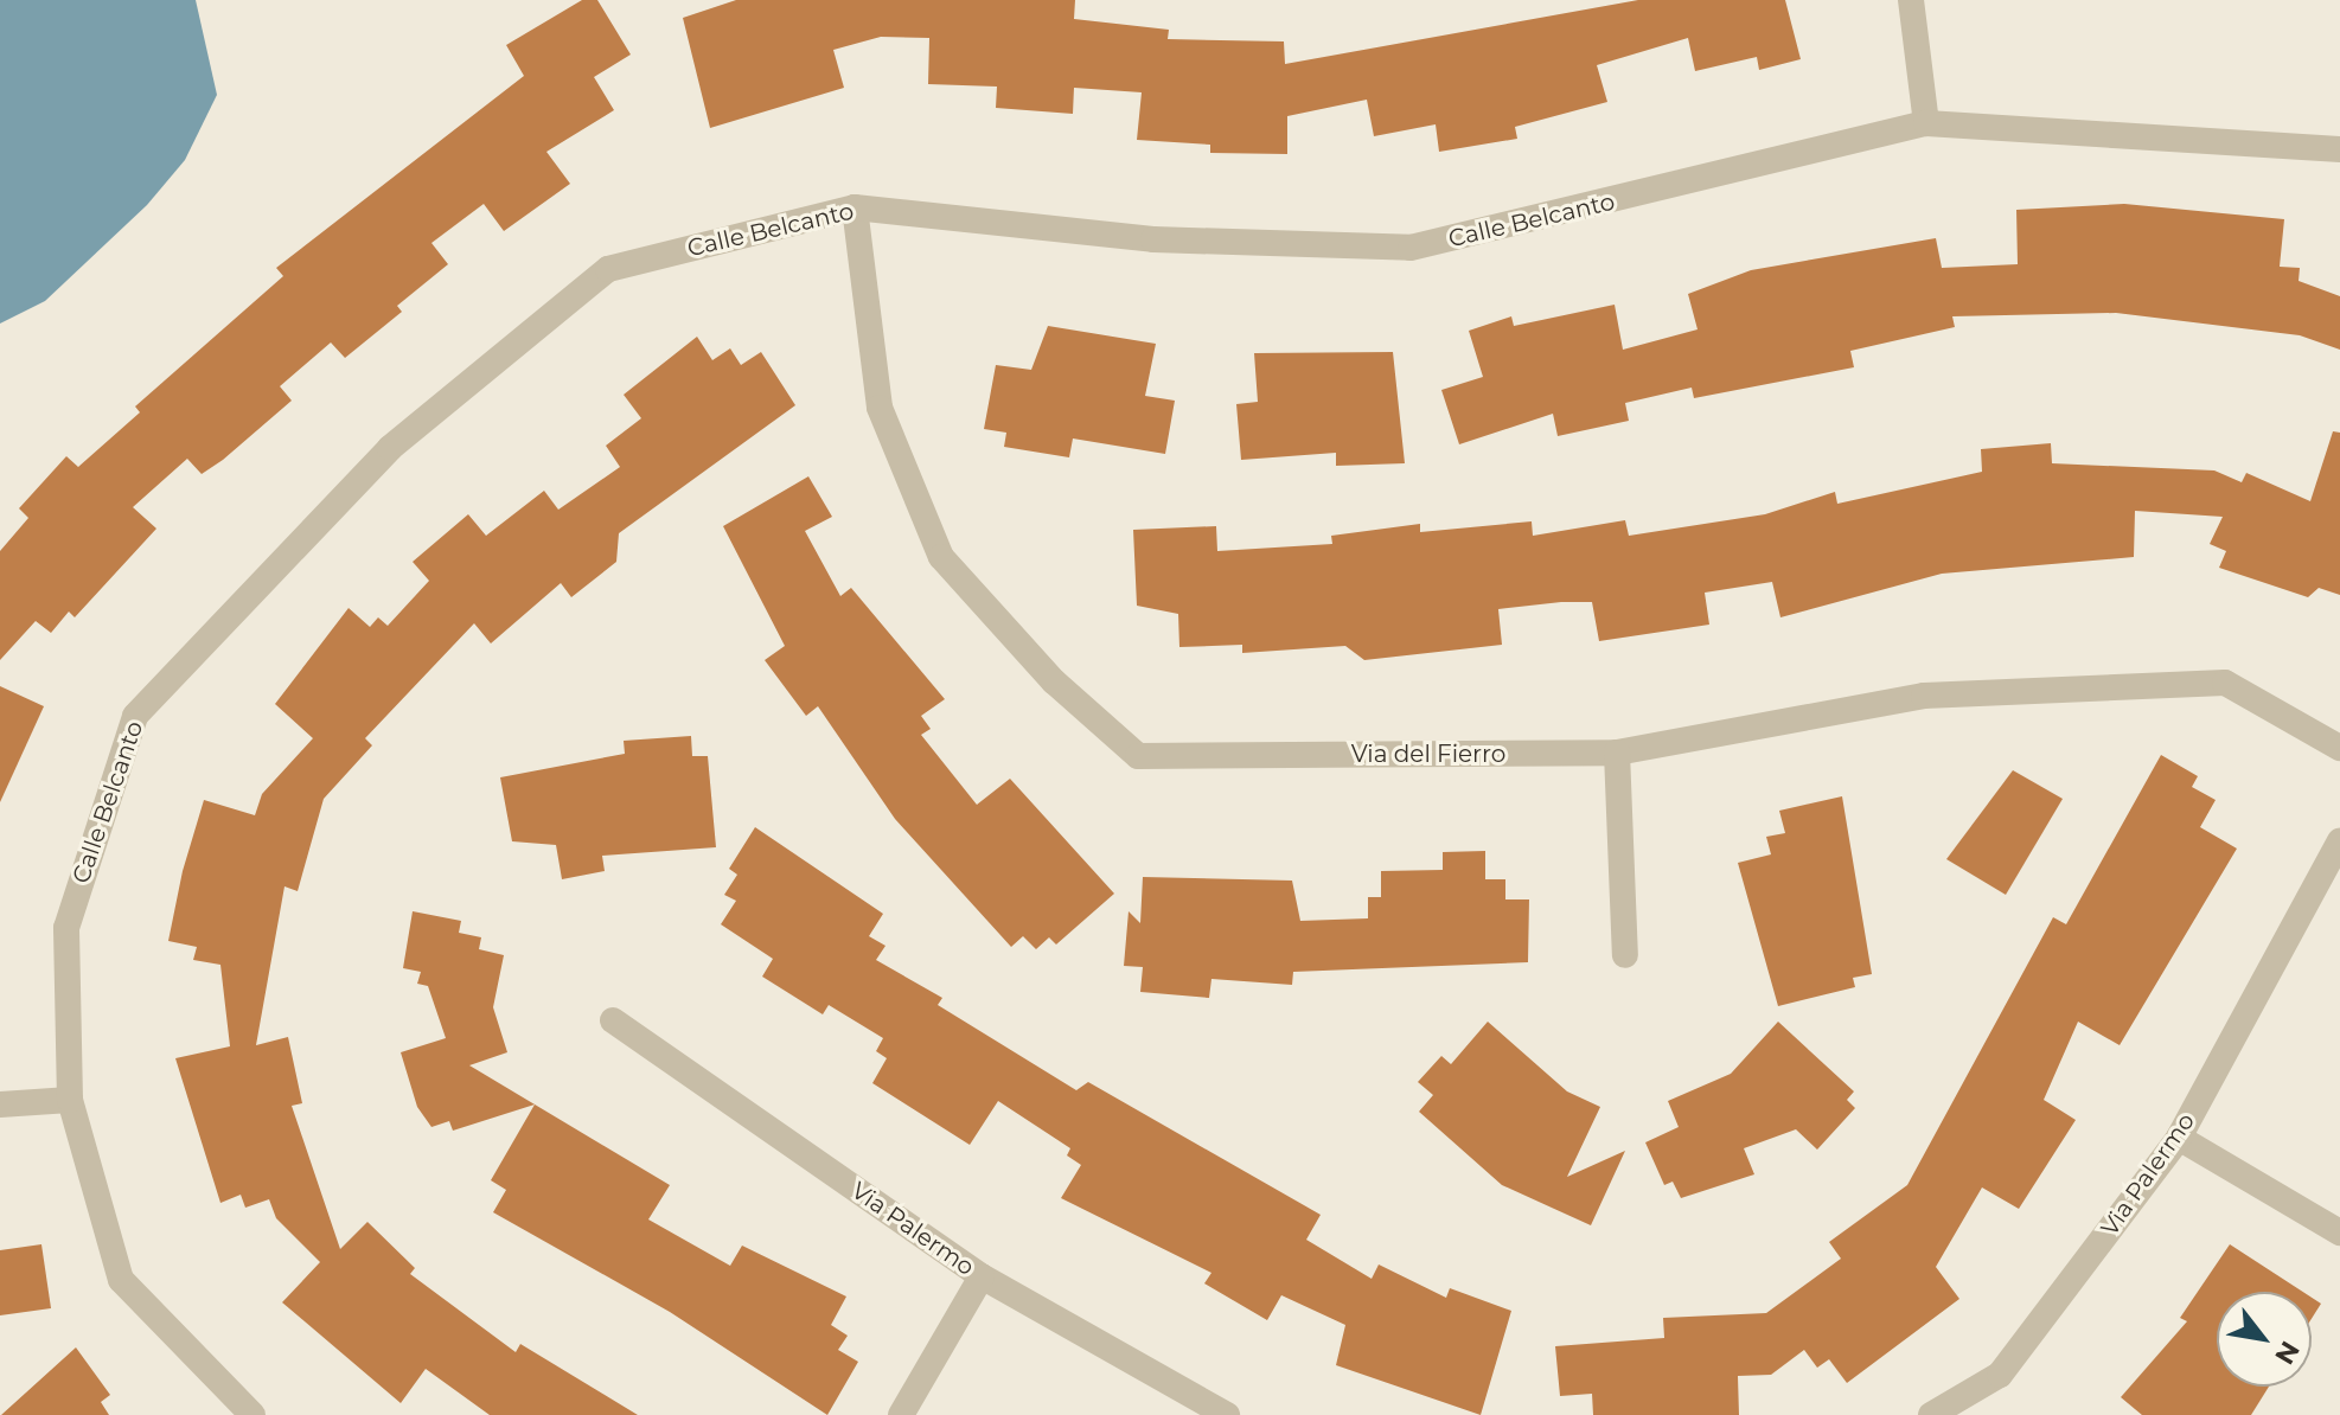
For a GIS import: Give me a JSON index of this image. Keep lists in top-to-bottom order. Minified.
{"streets":{"street":["Calle Belcanto","Via del Fierro","Via Palermo"]},"crossings":[["Calle Belcanto","Via del Fierro"]],"north":"bottom right"}
